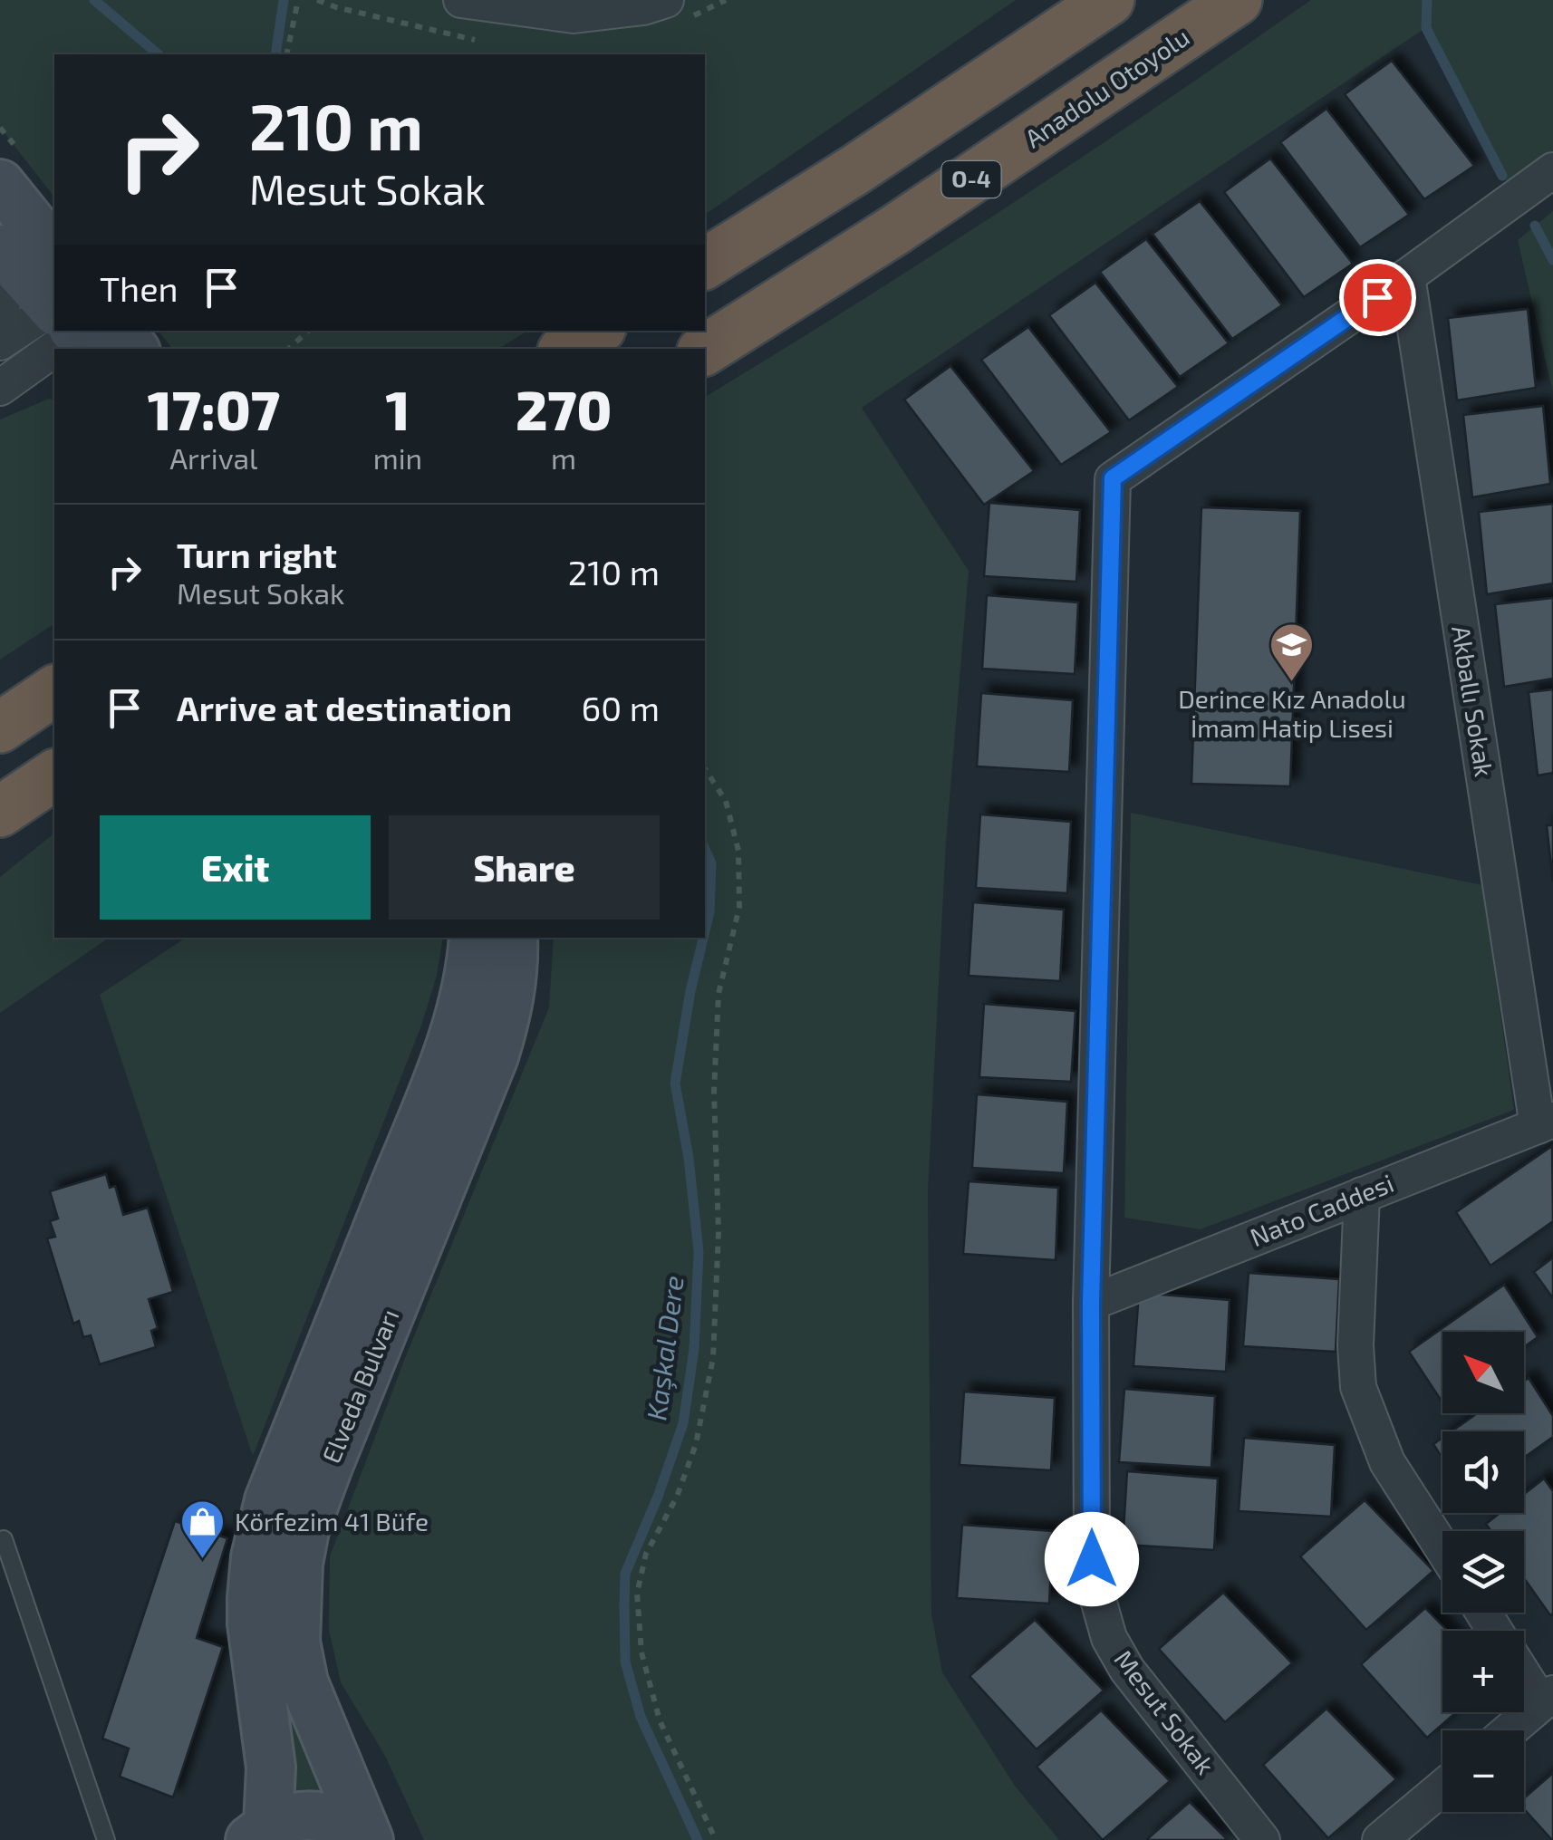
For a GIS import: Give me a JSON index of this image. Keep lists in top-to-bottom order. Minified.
{"streets":{"highway":["Anadolu Otoyolu","O-4"],"main road":["Elveda Bulvarı"],"street":["Akballı Sokak","Nato Caddesi","Mesut Sokak"]},"crossings":[["Akballı Sokak","Nato Caddesi"],["Akballı Sokak","Mesut Sokak"],["Nato Caddesi","Mesut Sokak"]],"water":["Kaşkal Dere"],"places":{"school or university":["Derince Kız Anadolu İmam Hatip Lisesi"],"shop":["Körfezim 41 Büfe"]},"north":"top left","page":{"turn":["210 m","Mesut Sokak"],"then":"Then","eta":["17:07","Arrival","1","min","270","m"],"list":[{"name":"Turn right","note":"Mesut Sokak","value":"210 m"},{"name":"Arrive at destination","value":"60 m"}],"buttons":["Exit","Share"],"map_buttons":["+","−"]}}
